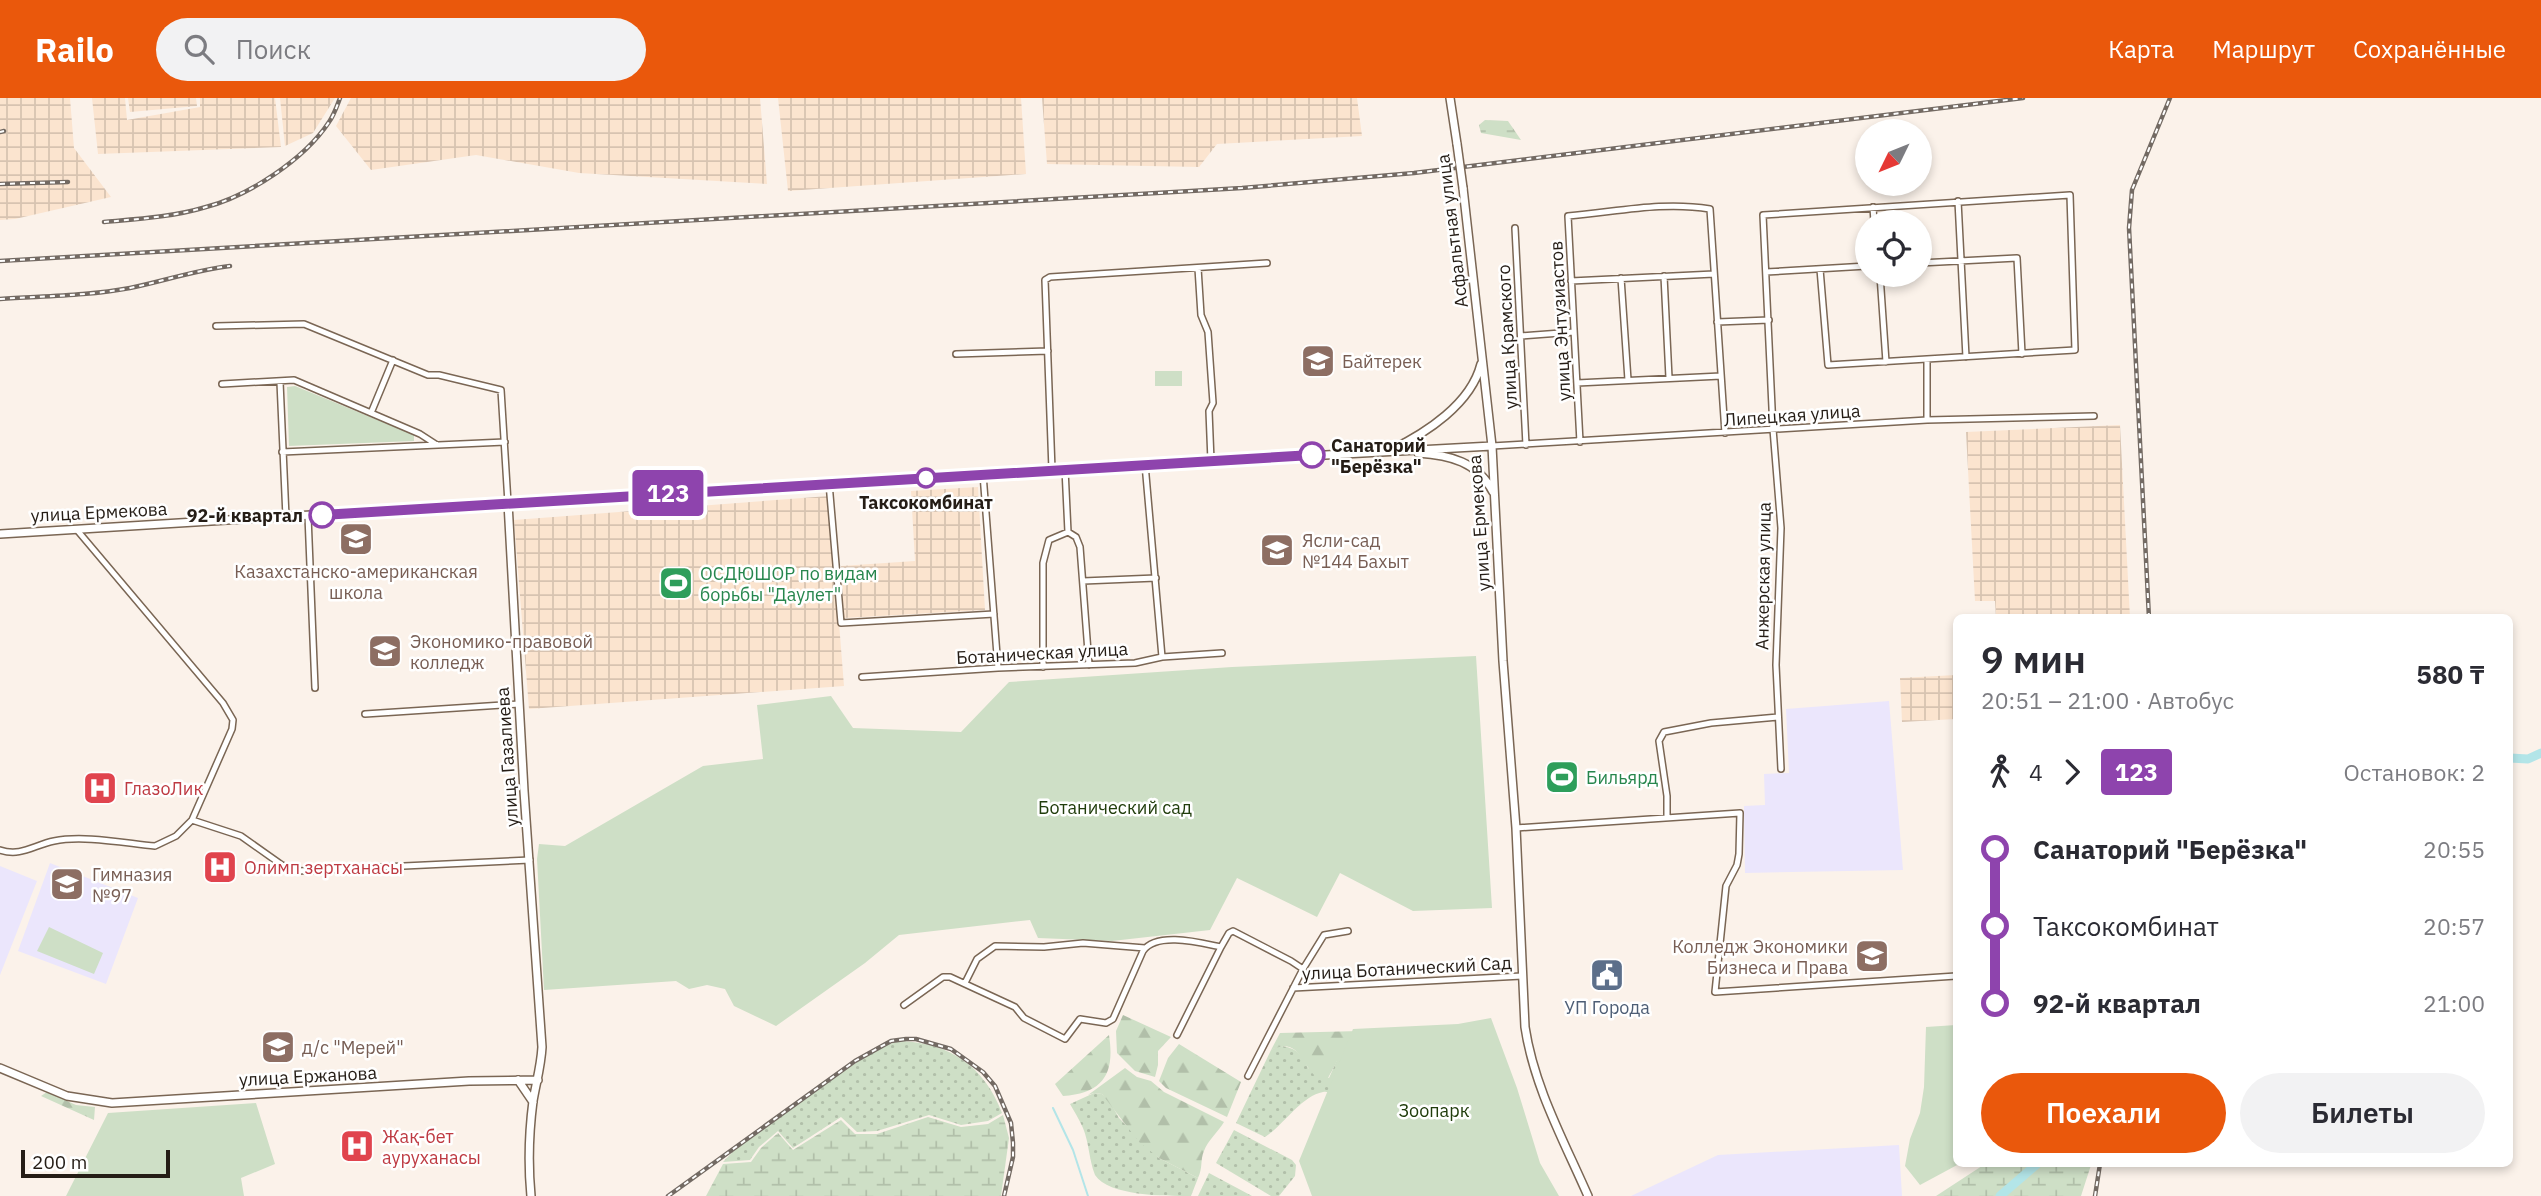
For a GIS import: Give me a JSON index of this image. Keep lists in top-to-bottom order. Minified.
{"streets":{"main road":["Асфальтная улица","улица Ермекова","улица Газалиева","улица Ержанова"],"street":["улица Энтузиастов","улица Крамского","Липецкая улица","Анжерская улица","Ботаническая улица","улица Ботанический Сад"]},"crossings":[["Асфальтная улица","Липецкая улица"],["Асфальтная улица","улица Ермекова"],["улица Энтузиастов","Липецкая улица"],["улица Крамского","Липецкая улица"],["Липецкая улица","улица Ермекова"],["Липецкая улица","Анжерская улица"],["улица Ермекова","улица Газалиева"],["улица Ермекова","улица Ботанический Сад"],["улица Газалиева","улица Ержанова"]],"parks":["Ботанический сад","Зоопарк"],"places":{"school or university":["Байтерек","Казахстанско-американская школа","Ясли-сад №144 Бахыт","Экономико-правовой колледж","Гимназия №97","Колледж Экономики Бизнеса и Права","д/с \"Мерей\""],"other":["Санаторий \"Берёзка\"","Таксокомбинат","92-й квартал"],"sports":["ОСДЮШОР по видам борьбы \"Даулет\"","Бильярд"],"hospital":["ГлазоЛик","Олимп зертханасы","Жақ-бет ауруханасы"],"public building":["УП Города"]},"lines":["bus line 123"],"scale_bar":"200 m","north":"bottom left","page":{"header":"Railo","search":"Поиск","nav":["Карта","Маршрут","Сохранённые"],"on_map":"123","heading":["9 мин","20:51 – 21:00 · Автобус","580 ₸"],"legs":["4","123","Остановок: 2"],"list":[{"name":"Санаторий \"Берёзка\"","value":"20:55"},{"name":"Таксокомбинат","value":"20:57"},{"name":"92-й квартал","value":"21:00"}],"buttons":["Поехали","Билеты"],"scale":"200 m"}}
